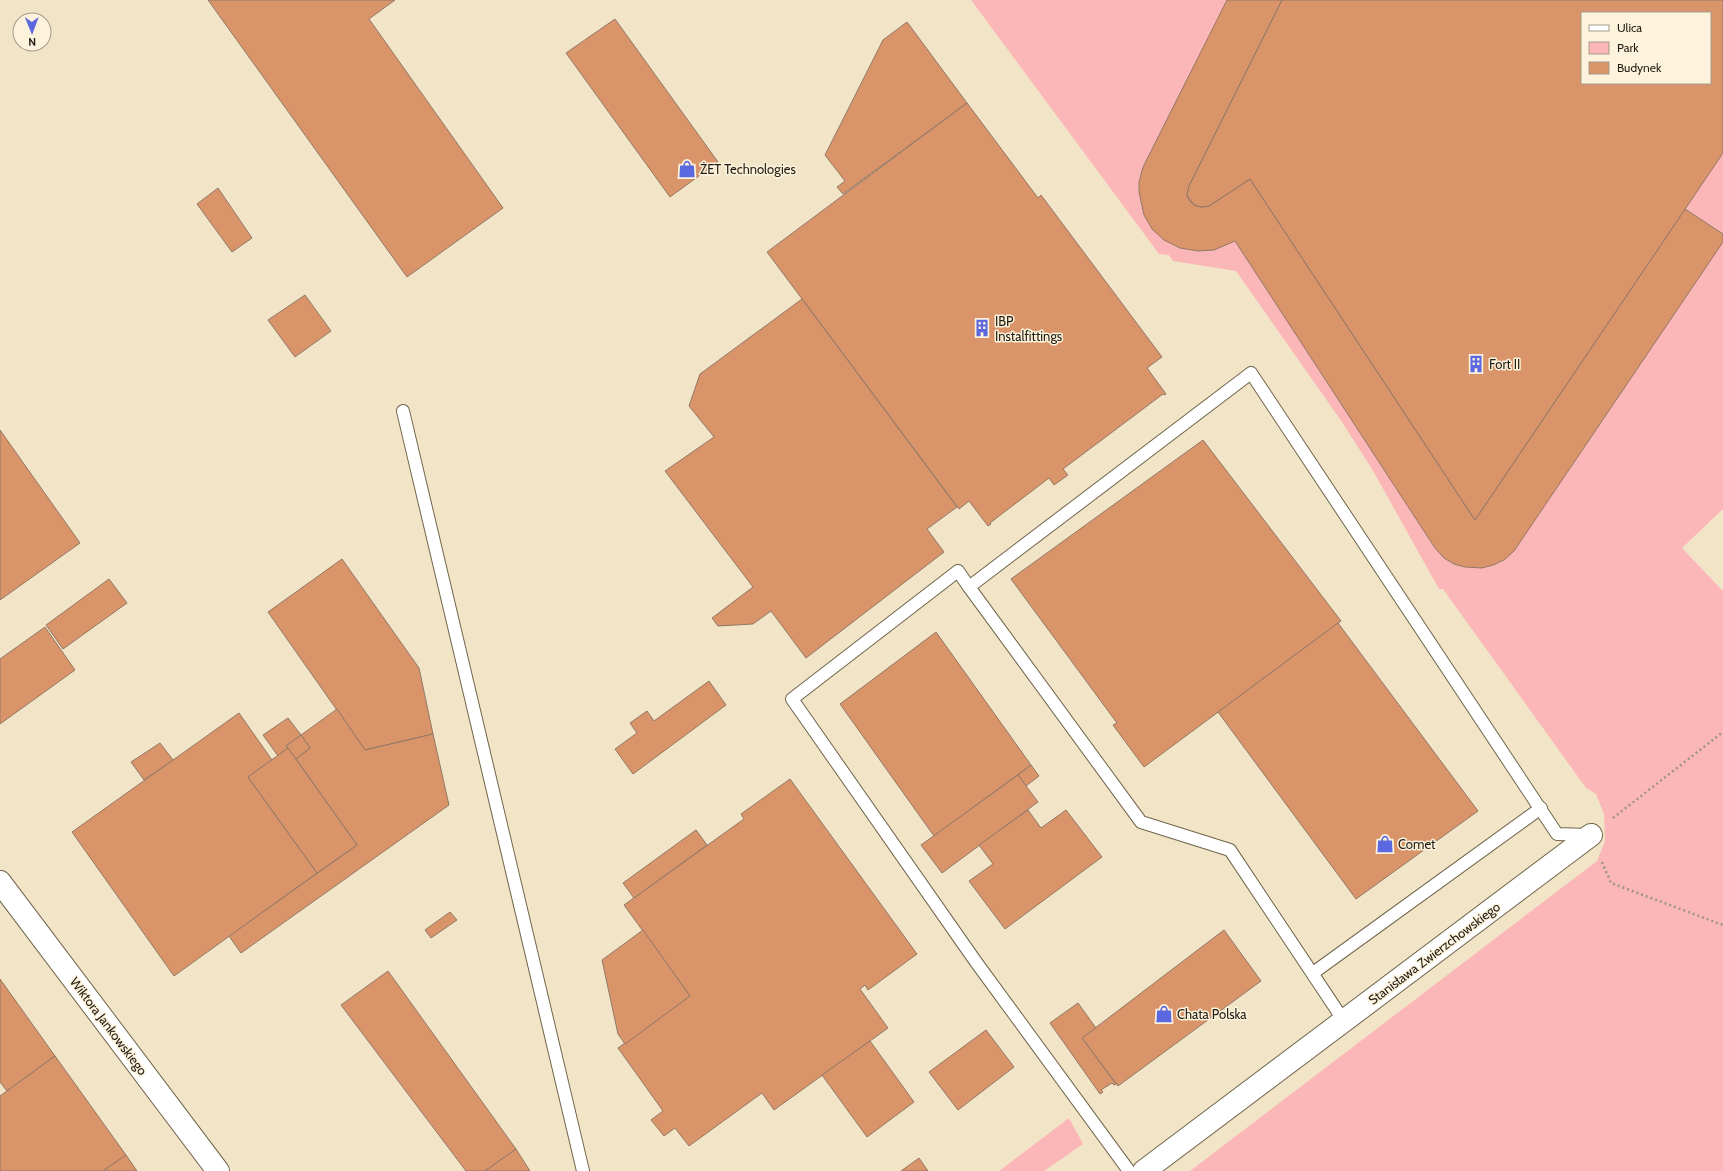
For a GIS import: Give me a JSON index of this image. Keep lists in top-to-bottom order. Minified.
{"streets":{"street":["Stanisława Zwierzchowskiego","Wiktora Jankowskiego"]},"places":{"shop":["ŻET Technologies","Comet","Chata Polska"],"building":["IBP Instalfittings","Fort II"]},"legend":["Ulica","Park","Budynek"],"north":"bottom"}
